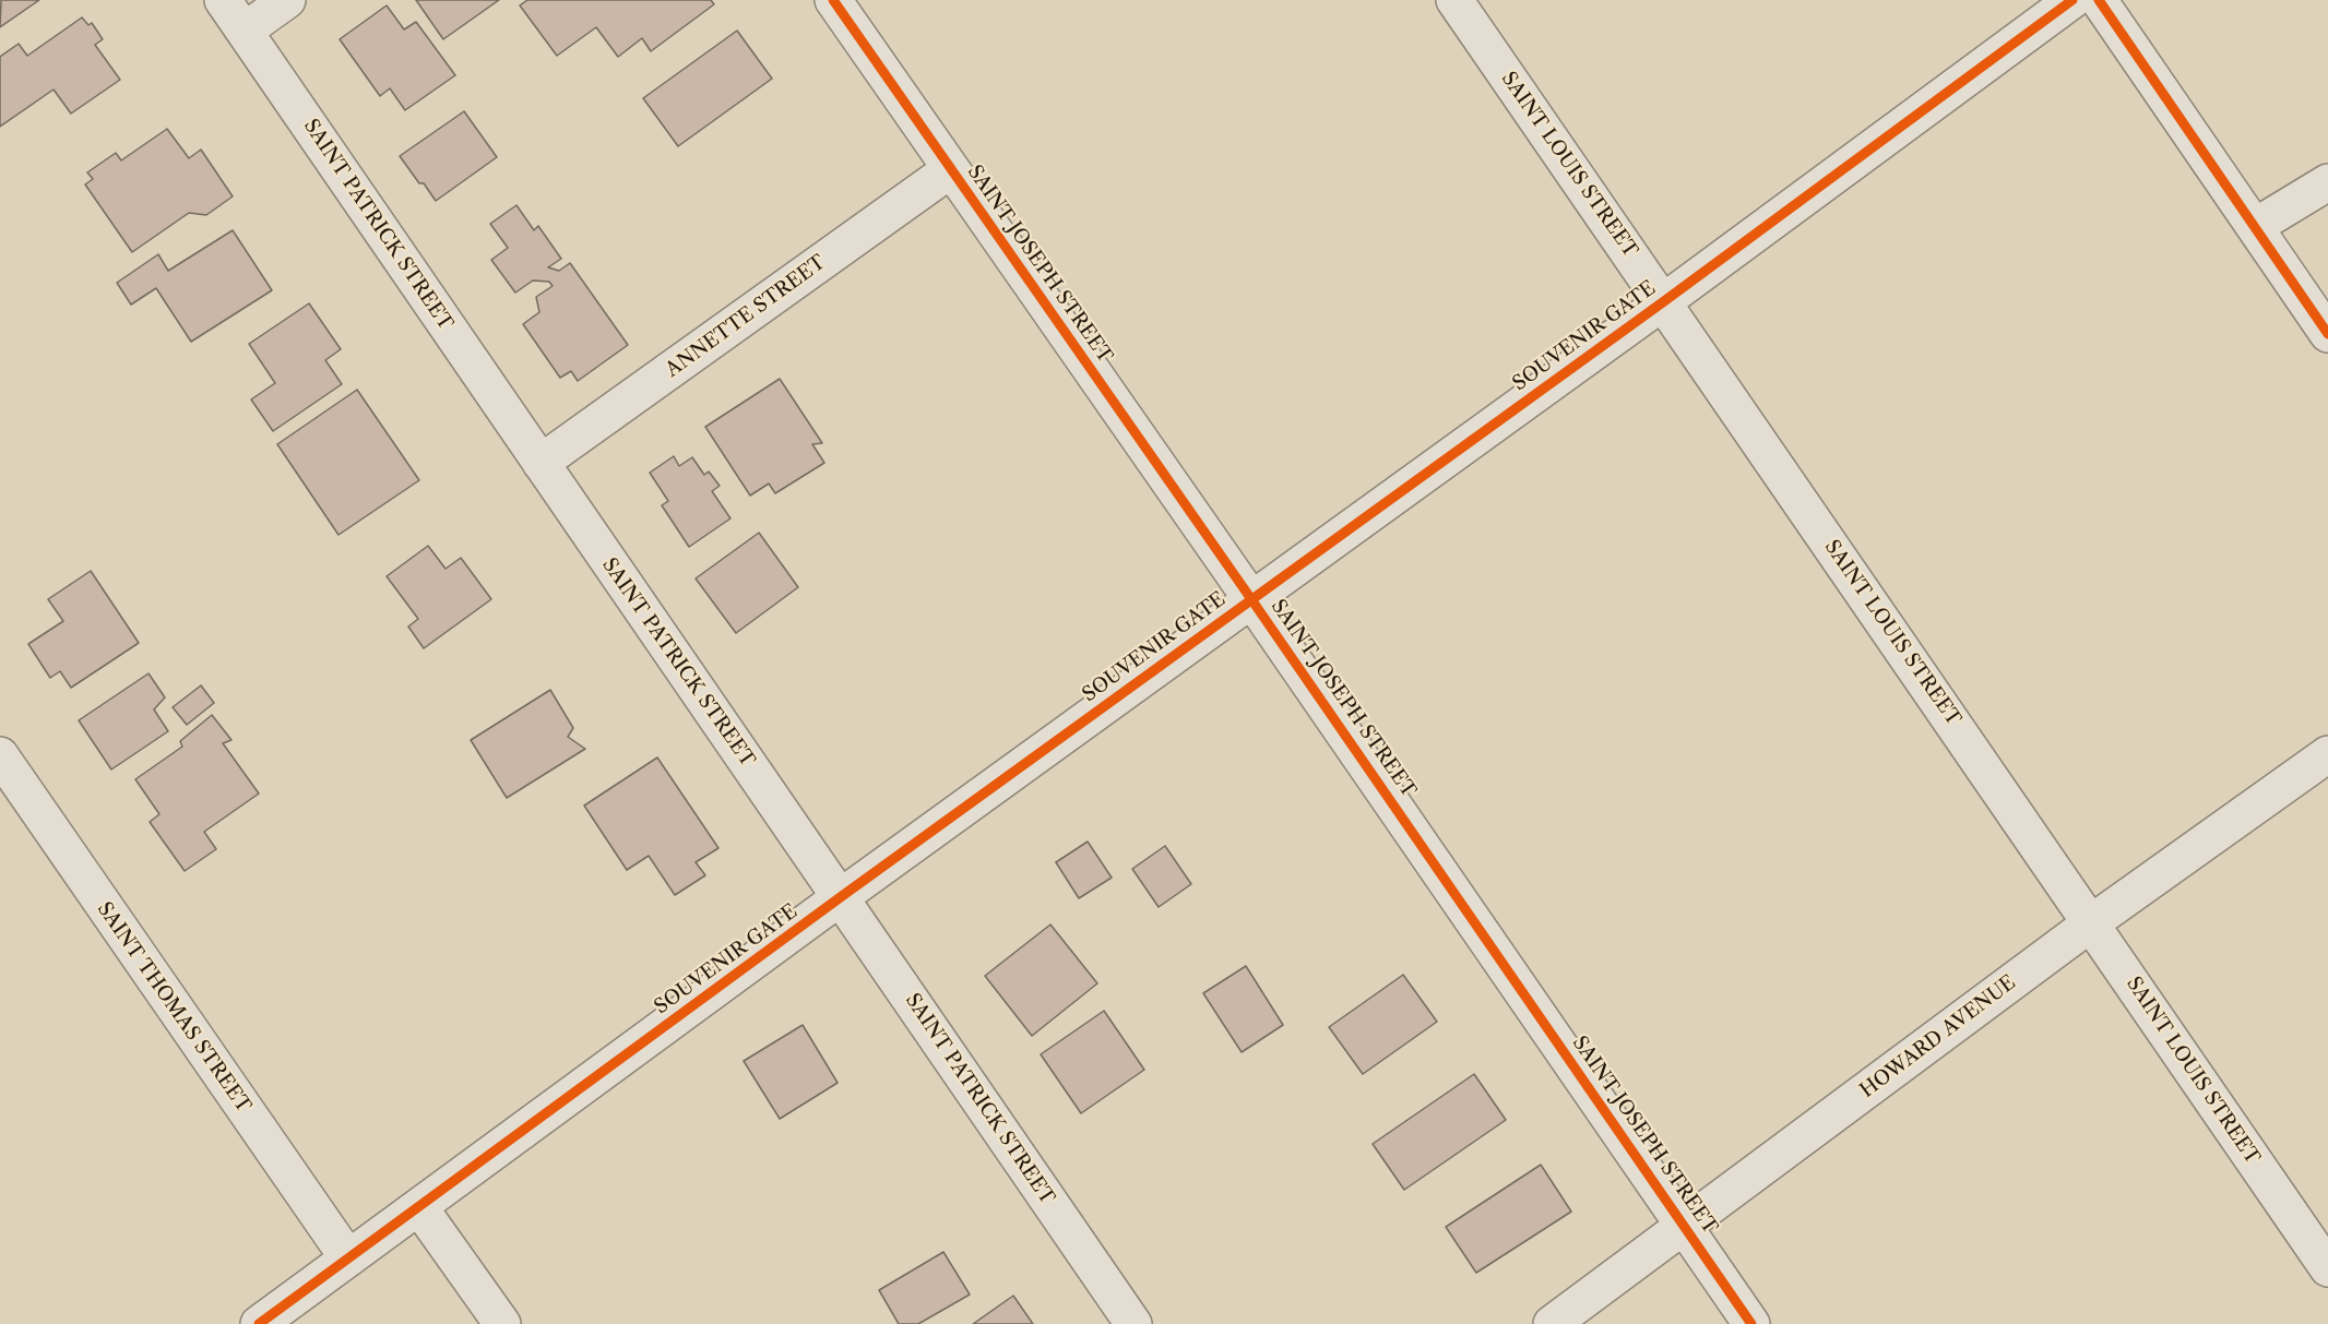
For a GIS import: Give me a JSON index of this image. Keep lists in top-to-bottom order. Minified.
{"streets":{"street":["SAINT LOUIS STREET","SAINT PATRICK STREET","SAINT JOSEPH STREET","ANNETTE STREET","SOUVENIR GATE","SAINT THOMAS STREET","HOWARD AVENUE"]},"crossings":[["SAINT LOUIS STREET","SOUVENIR GATE"],["SAINT LOUIS STREET","HOWARD AVENUE"],["SAINT PATRICK STREET","ANNETTE STREET"],["SAINT PATRICK STREET","SOUVENIR GATE"],["SAINT JOSEPH STREET","ANNETTE STREET"],["SAINT JOSEPH STREET","SOUVENIR GATE"],["SAINT JOSEPH STREET","HOWARD AVENUE"],["SOUVENIR GATE","SAINT THOMAS STREET"]]}
